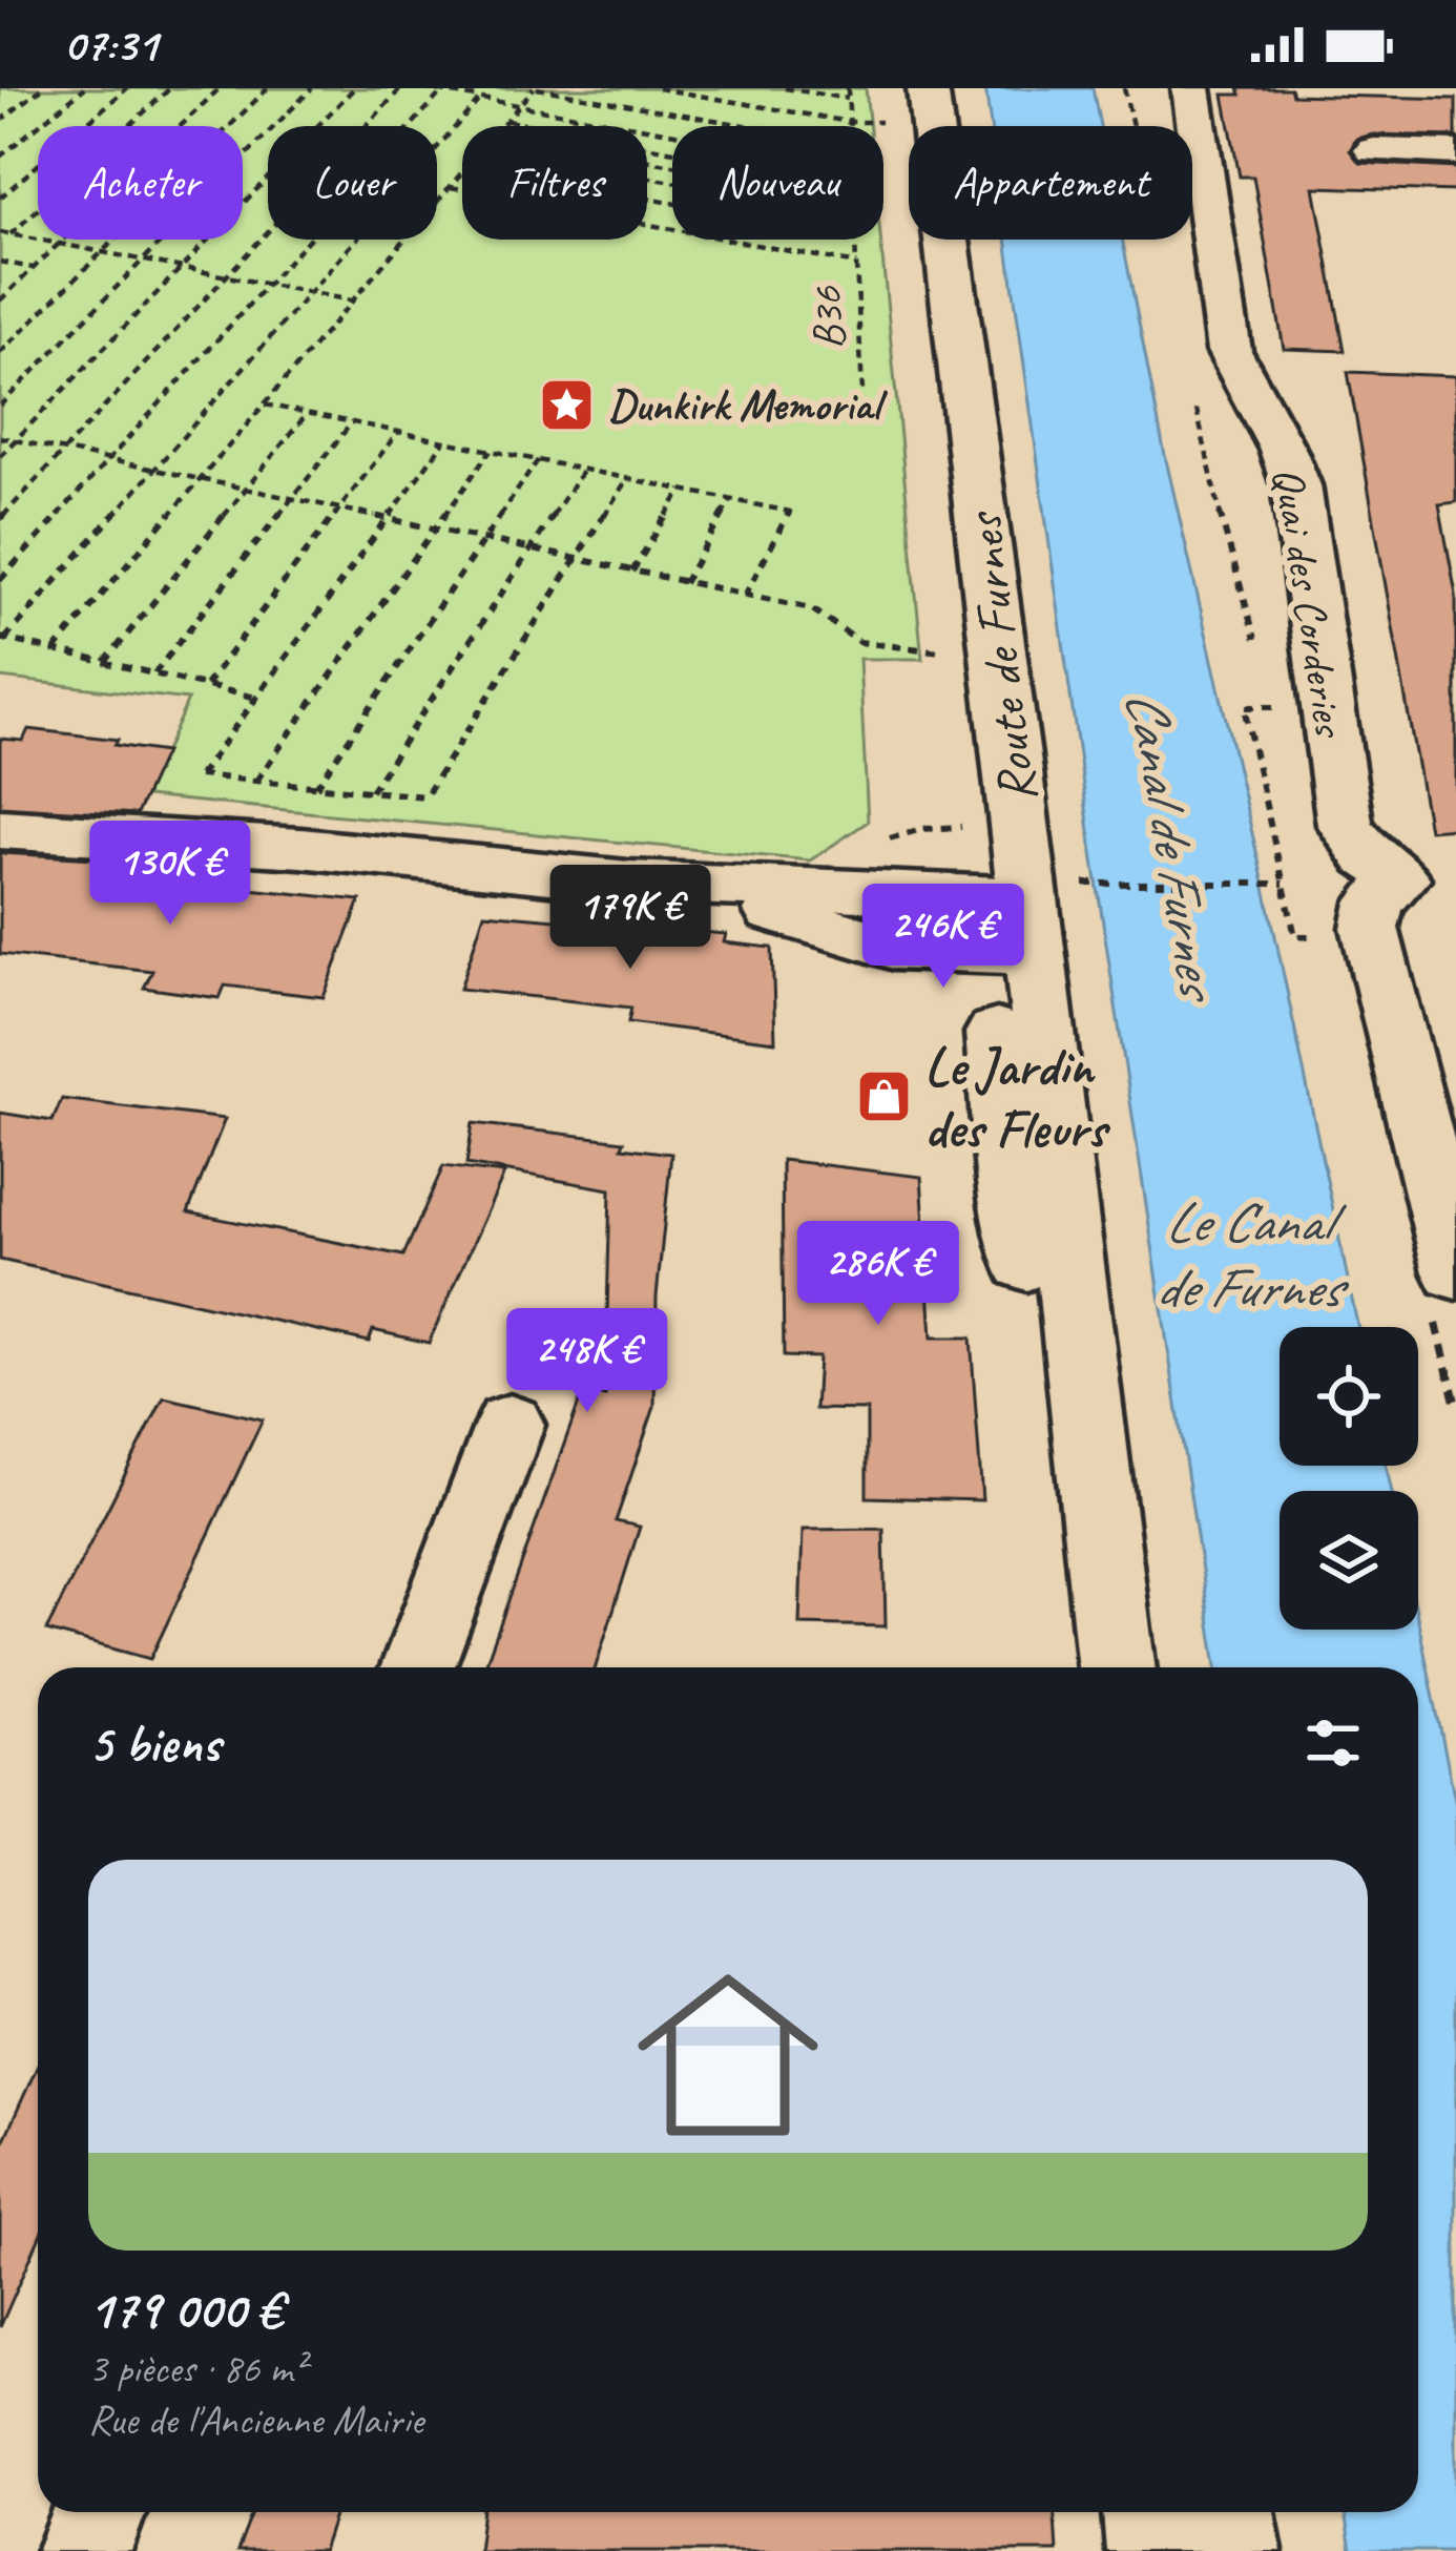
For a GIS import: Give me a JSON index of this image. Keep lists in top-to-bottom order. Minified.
{"streets":{"main road":["Route de Furnes"],"street":["Quai des Corderies"],"path":["B36"]},"water":["Canal de Furnes","Le Canal de Furnes"],"places":{"place":["Dunkirk Memorial"],"shop":["Le Jardin des Fleurs"]},"page":{"status":"07:31","chip":["Acheter","Louer","Filtres","Nouveau","Appartement"],"price":["130K €","179K €","246K €","286K €","248K €"],"heading":"5 biens","list":[{"name":"179 000 €","note":"3 pièces · 86 m² · Rue de l'Ancienne Mairie"}]}}
